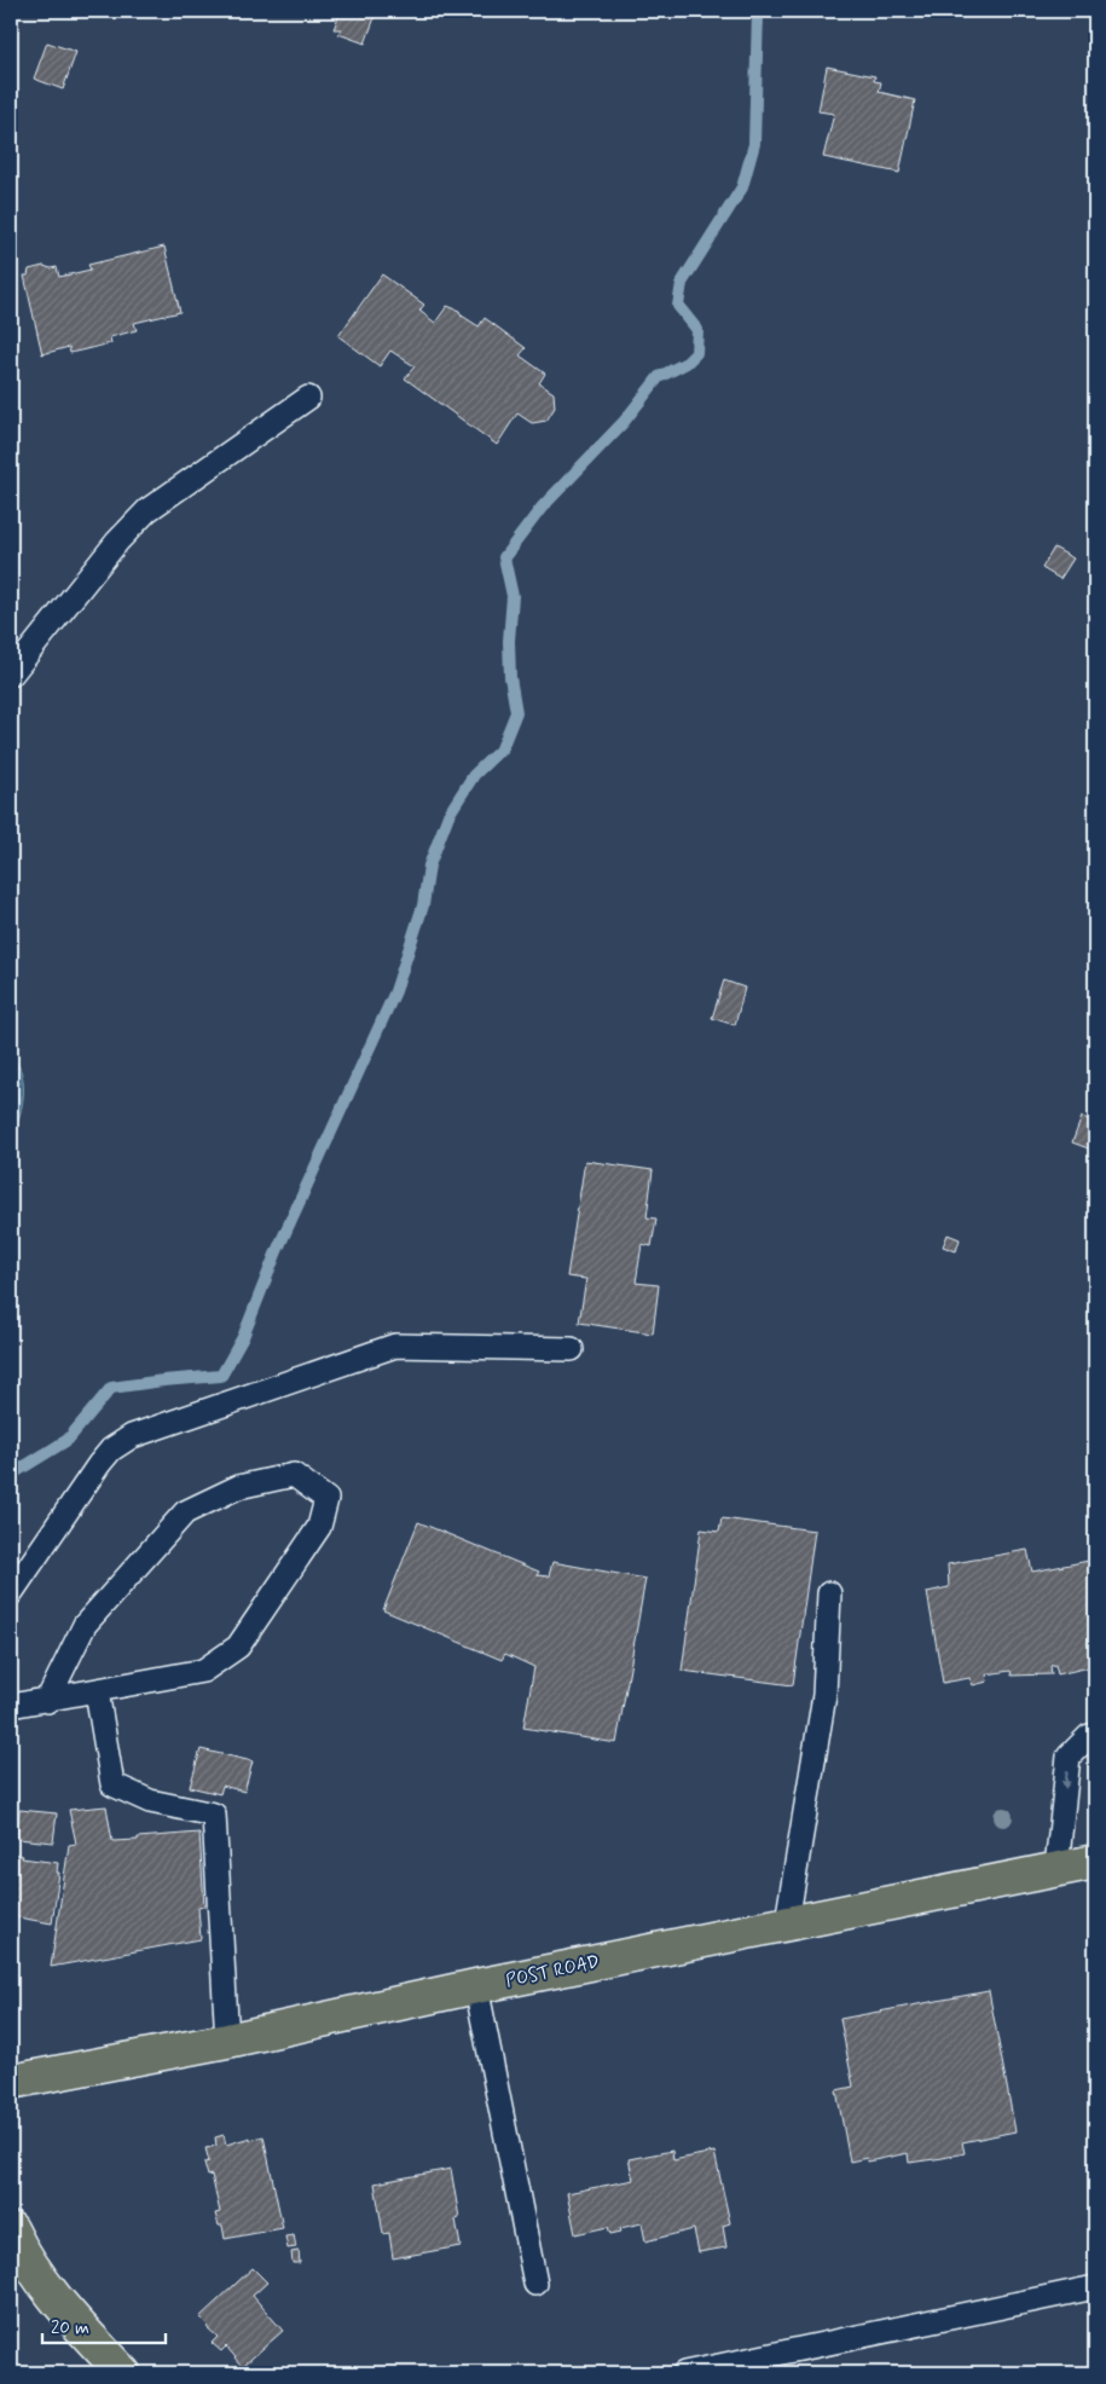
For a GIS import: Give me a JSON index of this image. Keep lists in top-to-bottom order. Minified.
{"streets":{"main road":["POST ROAD"]},"scale_bar":"20 m"}
